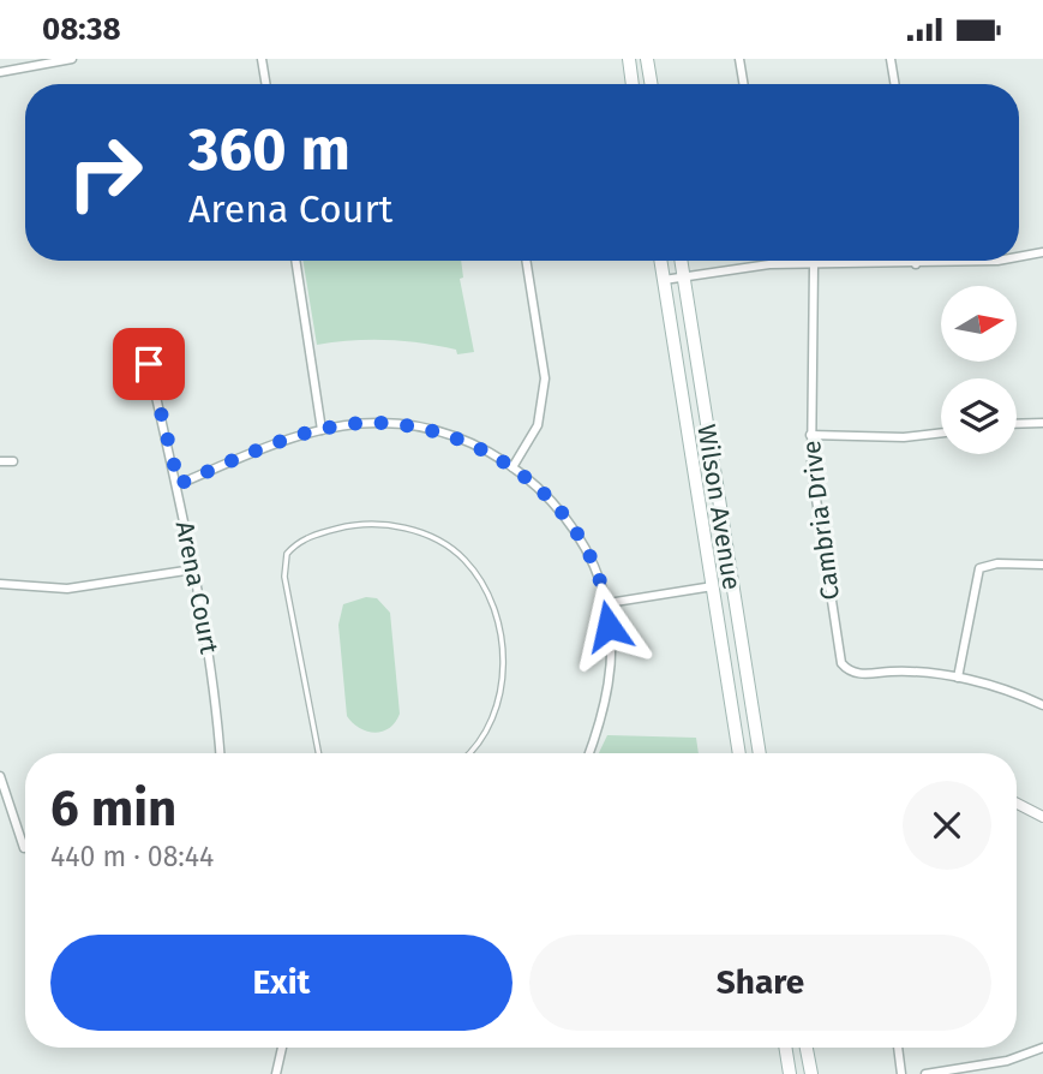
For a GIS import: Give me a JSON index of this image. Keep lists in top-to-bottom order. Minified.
{"streets":{"main road":["Wilson Avenue"],"street":["Cambria Drive","Arena Court"]},"north":"right","page":{"status":"08:38","turn":["360 m","Arena Court"],"heading":["6 min","440 m · 08:44"],"buttons":["Exit","Share"]}}
